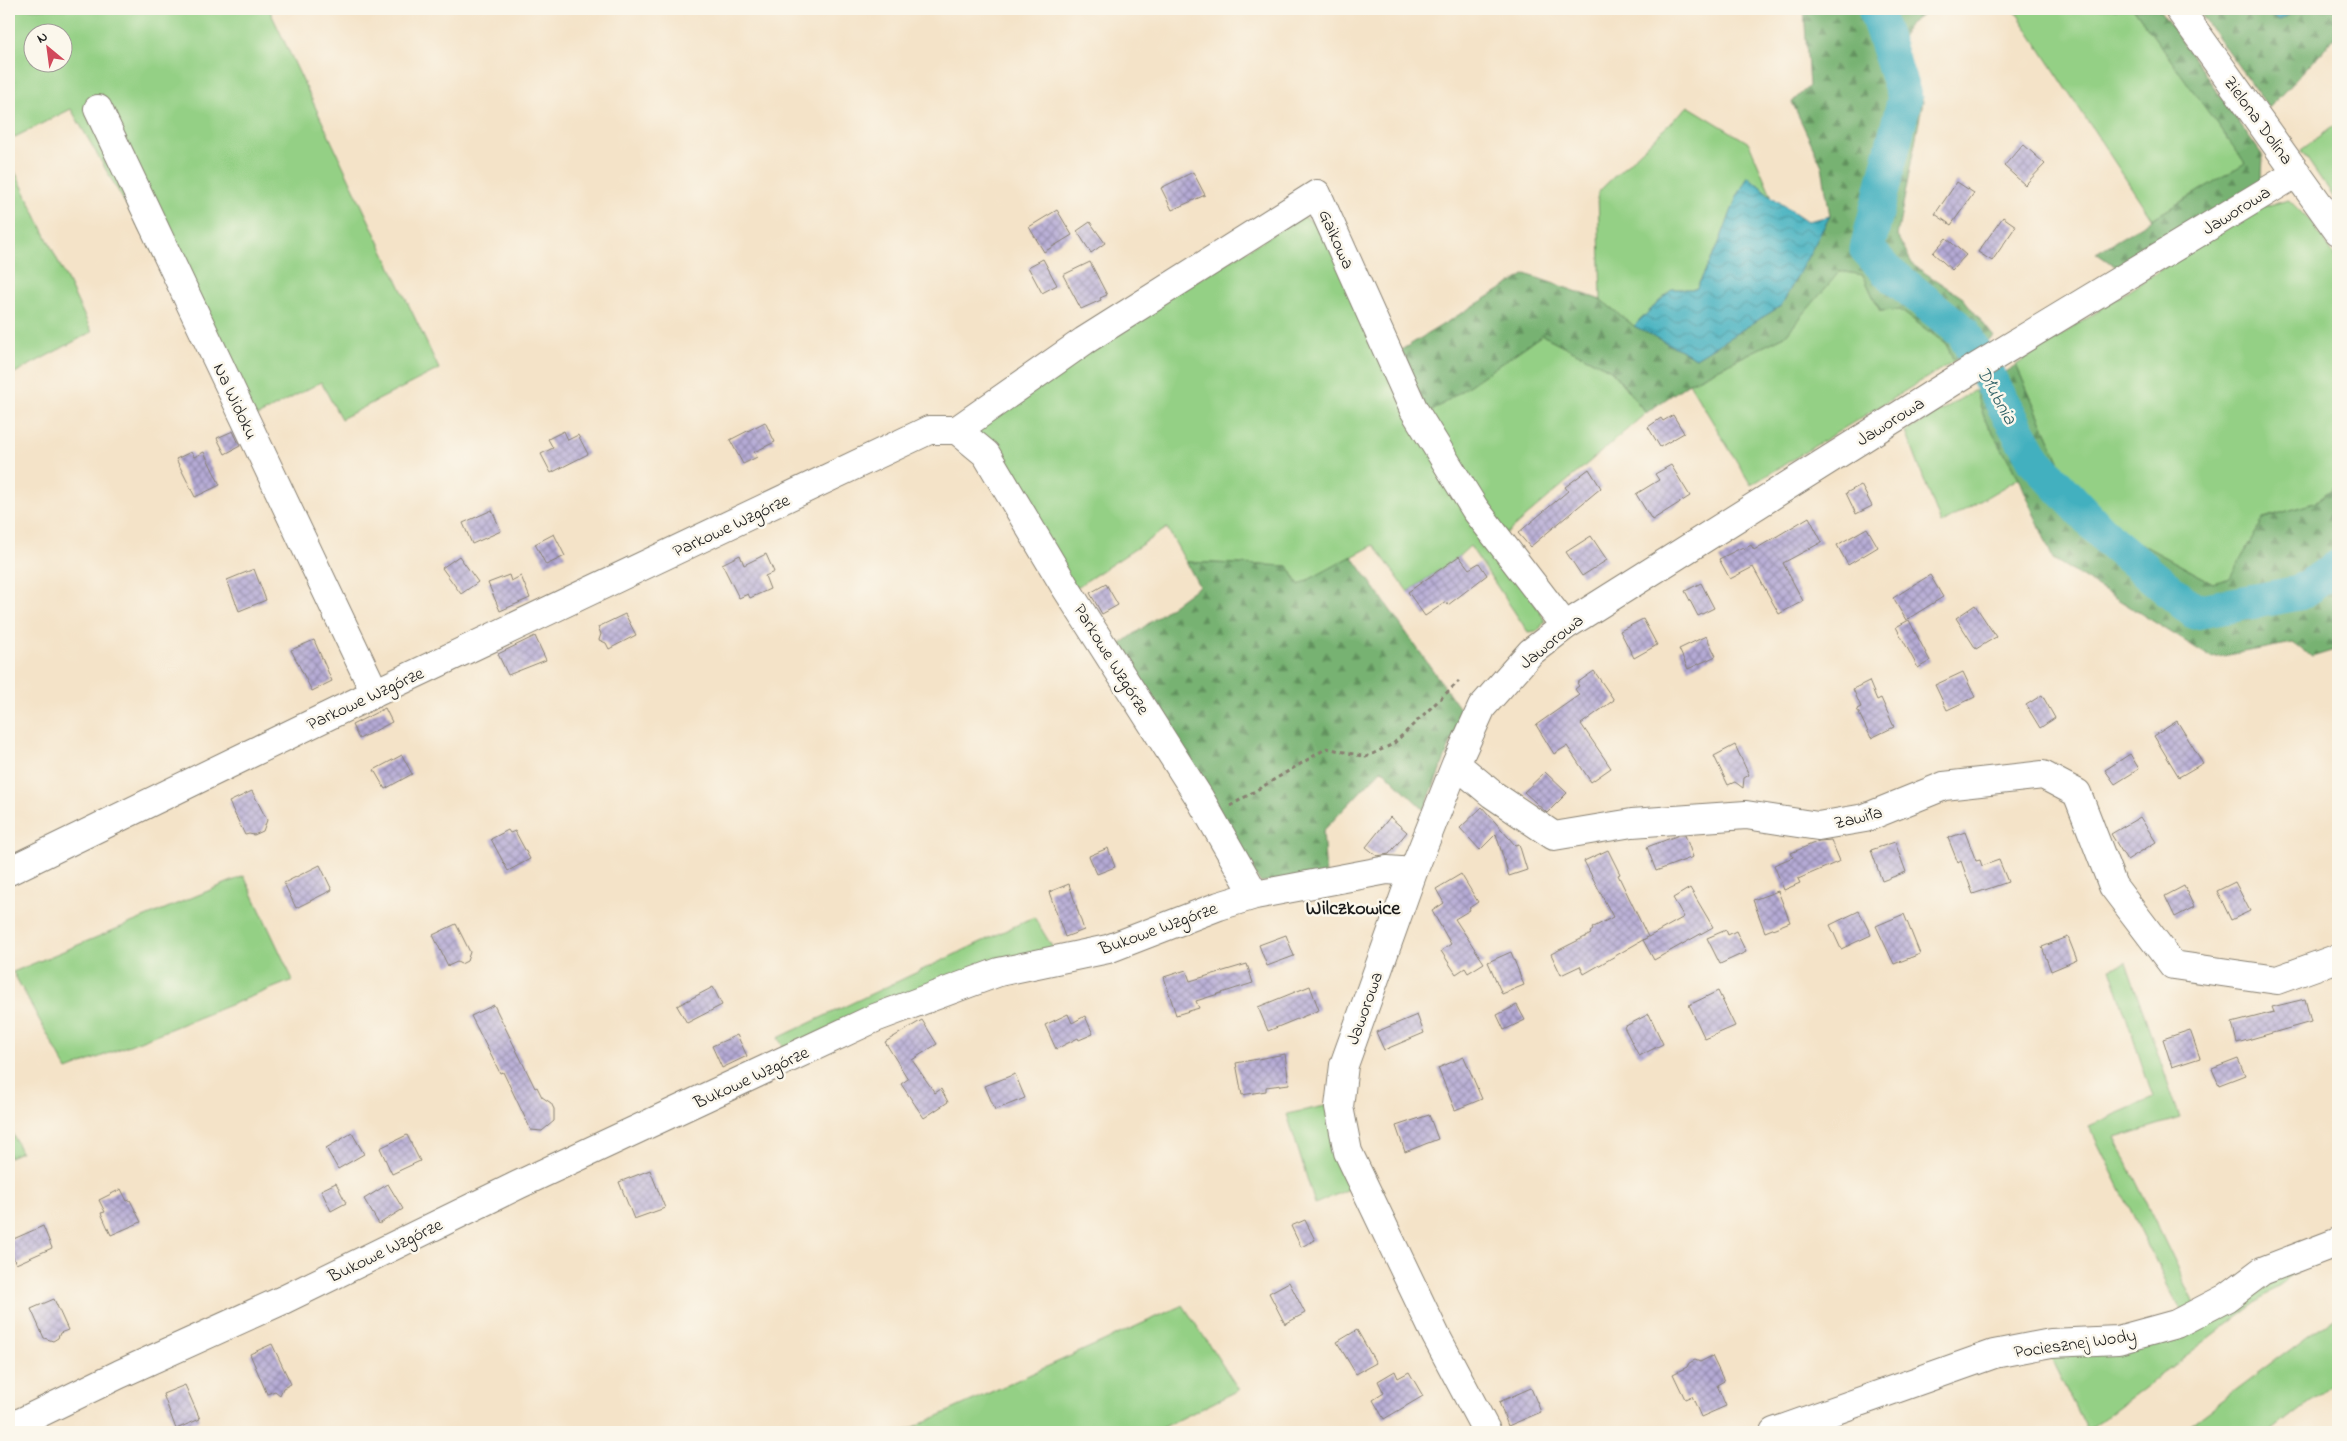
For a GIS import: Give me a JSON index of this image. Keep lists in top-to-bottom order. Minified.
{"streets":{"street":["Zielona Dolina","Jaworowa","Gaikowa","Na Widoku","Parkowe Wzgórze","Zawiła","Bukowe Wzgórze","Pociesznej Wody"]},"crossings":[["Zielona Dolina","Jaworowa"],["Jaworowa","Gaikowa"],["Jaworowa","Zawiła"],["Jaworowa","Bukowe Wzgórze"],["Gaikowa","Parkowe Wzgórze"],["Na Widoku","Parkowe Wzgórze"],["Parkowe Wzgórze","Bukowe Wzgórze"]],"districts":["Wilczkowice"],"water":["Dłubnia"],"north":"top left"}
